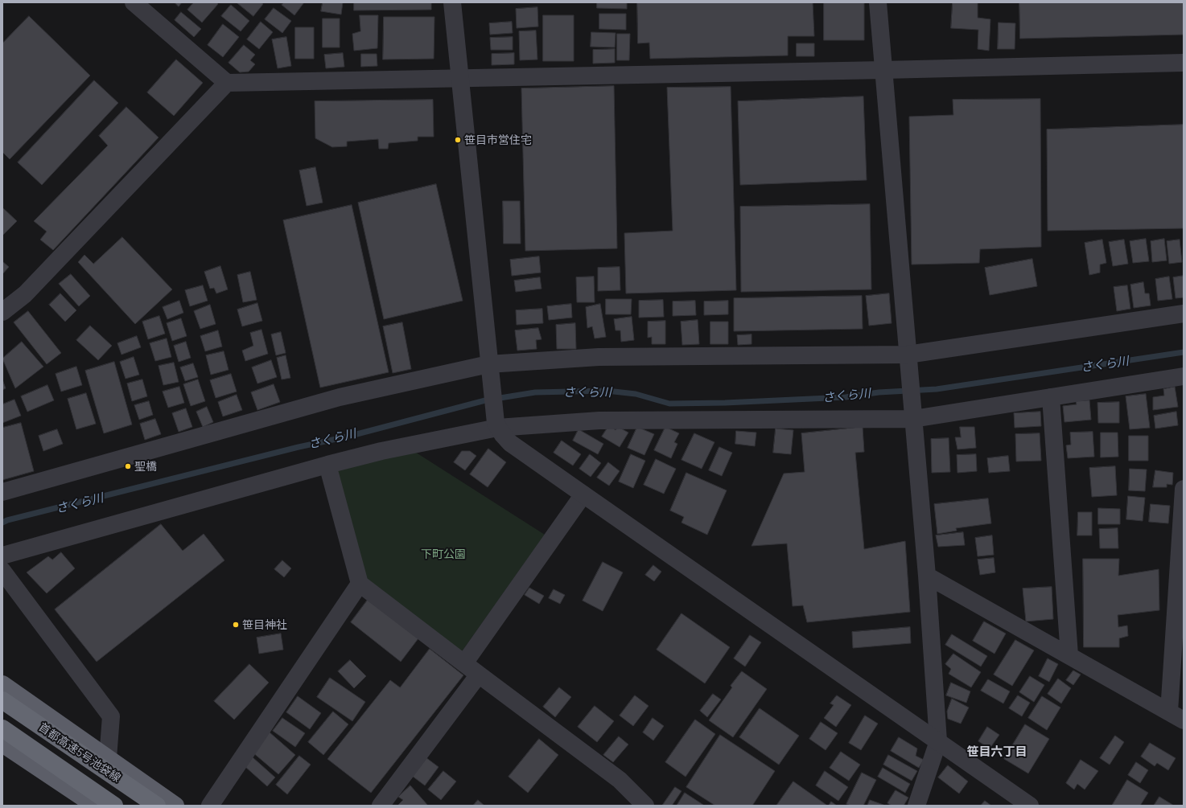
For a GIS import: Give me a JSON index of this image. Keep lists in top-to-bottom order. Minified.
{"streets":{"highway":["首都高速5号池袋線"]},"districts":["笹目六丁目"],"water":["さくら川"],"parks":["下町公園"],"places":["笹目市営住宅","聖橋","笹目神社"]}
